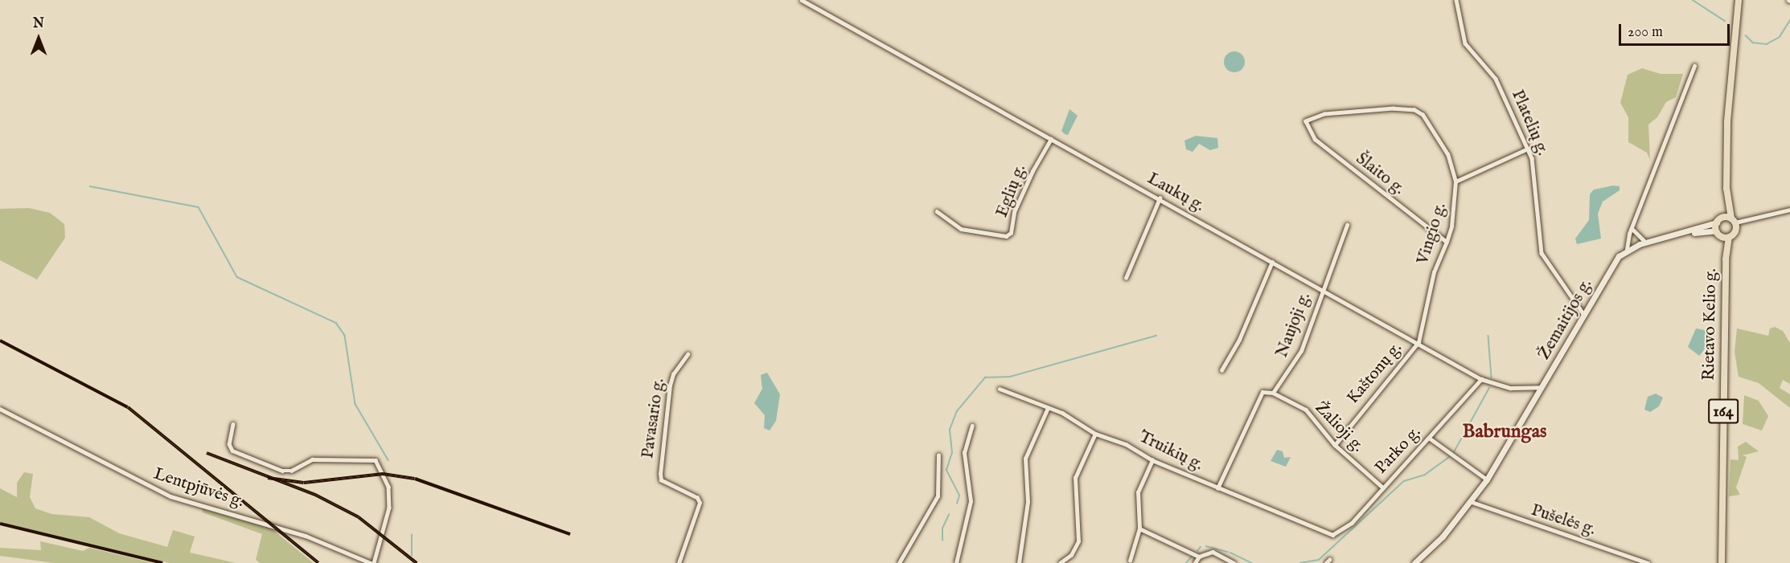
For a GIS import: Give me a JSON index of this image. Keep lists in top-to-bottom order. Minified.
{"streets":{"main road":["Žemaitijos g.","Rietavo Kelio g.","164"],"street":["Platelių g.","Šlaito g.","Eglių g.","Laukų g.","Vingio g.","Naujoji g.","Kaštonų g.","Pavasario g.","Žalioji g.","Parko g.","Truikių g.","Lentpjūvės g.","Pušelės g."]},"crossings":[["Platelių g.","Žemaitijos g."],["Šlaito g.","Vingio g."],["Eglių g.","Laukų g."],["Laukų g.","Vingio g."],["Laukų g.","Žemaitijos g."],["Laukų g.","Naujoji g."],["Laukų g.","Kaštonų g."],["Laukų g.","Parko g."],["Vingio g.","Kaštonų g."],["Žemaitijos g.","Pušelės g."],["Naujoji g.","Žalioji g."],["Kaštonų g.","Žalioji g."],["Žalioji g.","Parko g."],["Parko g.","Truikių g."]],"districts":["Babrungas"],"scale_bar":"200 m","north":"top"}
